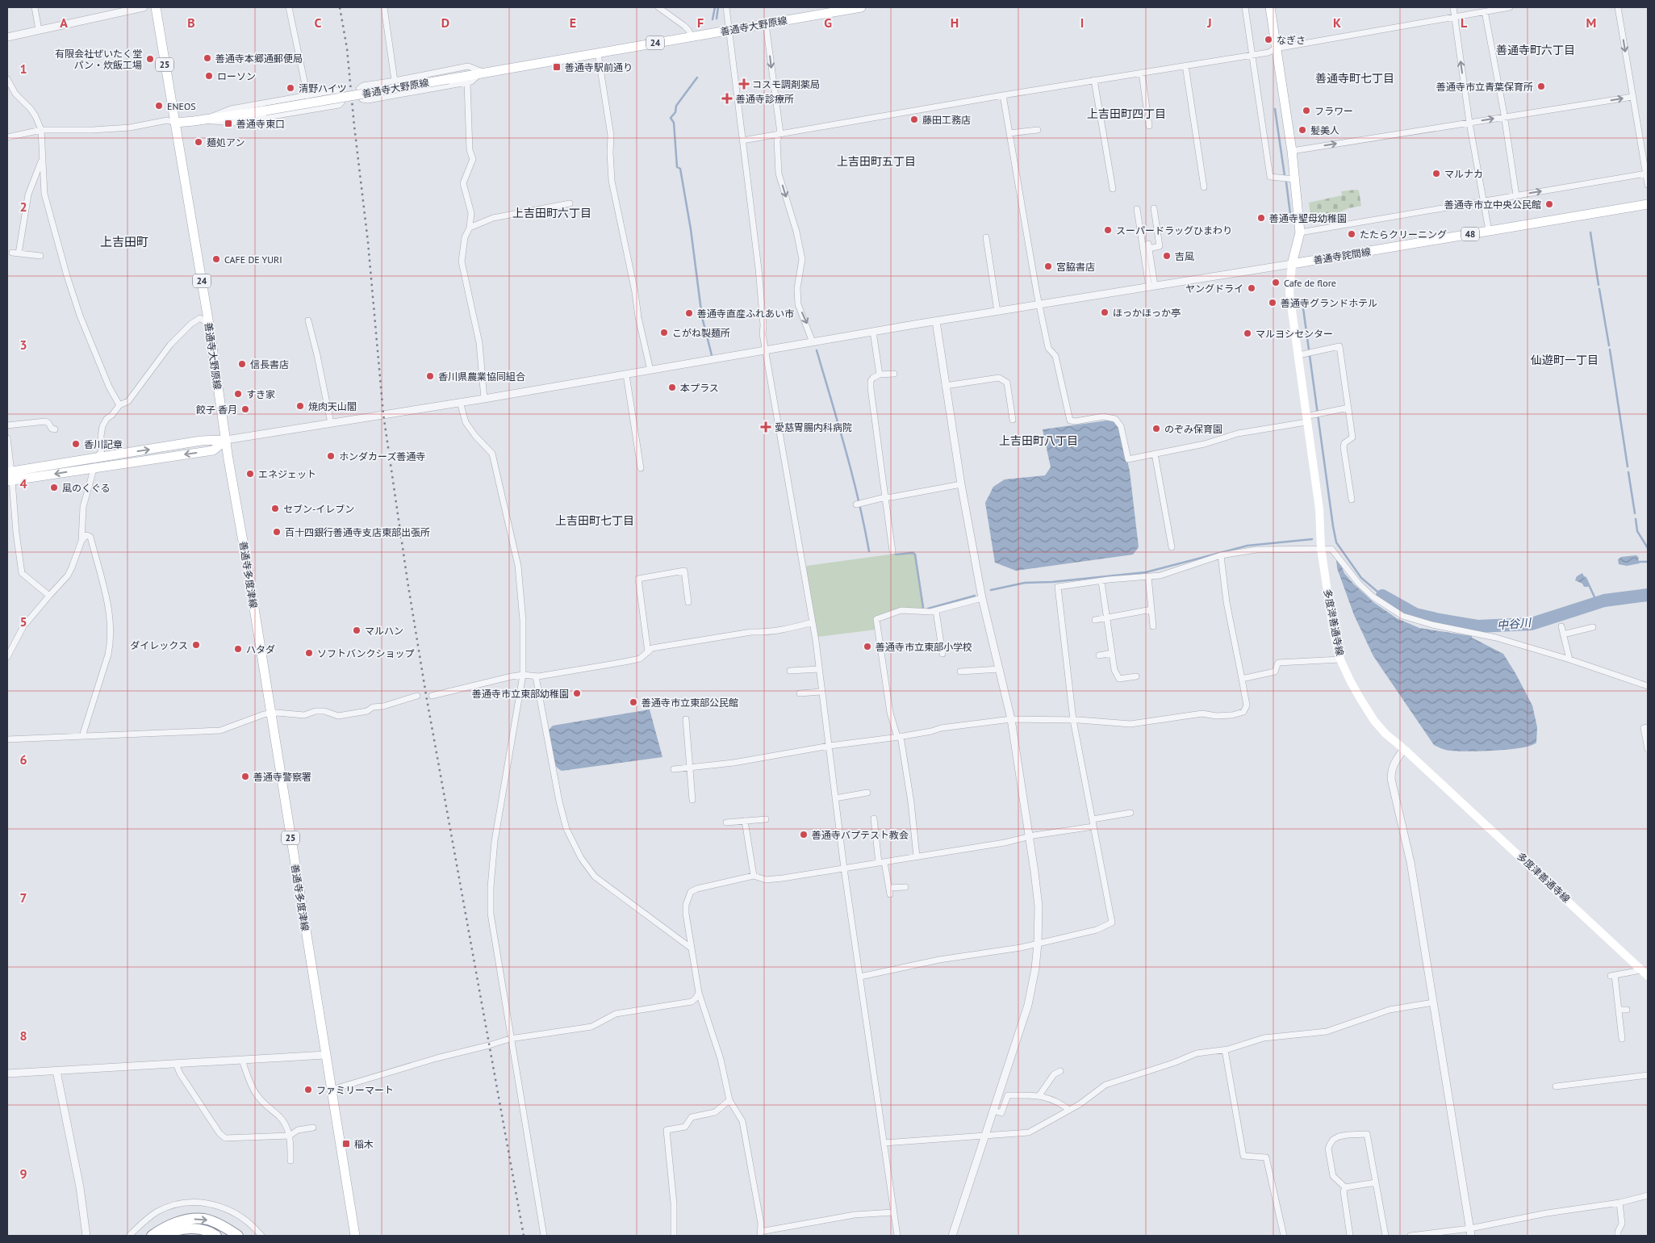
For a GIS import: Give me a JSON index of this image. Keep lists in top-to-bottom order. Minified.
{"streets":{"main road":["善通寺大野原線","24","25","48","善通寺詫間線","善通寺多度津線","多度津善通寺線"]},"crossings":[["善通寺大野原線","25"],["善通寺大野原線","善通寺多度津線"],["善通寺詫間線","多度津善通寺線"]],"districts":["善通寺町六丁目","善通寺町七丁目","上吉田町四丁目","上吉田町五丁目","上吉田町六丁目","上吉田町","仙遊町一丁目","上吉田町八丁目","上吉田町七丁目"],"water":["中谷川"],"places":{"other":["なぎさ","善通寺本郷通郵便局","有限会社ぜいたく堂 パン・炊飯工場","ローソン","善通寺市立青葉保育所","清野ハイツ","ENEOS","フラワー","藤田工務店","髪美人","麺処アン","マルナカ","善通寺市立中央公民館","善通寺聖母幼稚園","スーパードラッグひまわり","たたらクリーニング","吉風","CAFE DE YURI","宮脇書店","Cafe de flore","ヤングドライ","善通寺グランドホテル","ほっかほっか亭","善通寺直産ふれあい市","こがね製麺所","マルヨシセンター","信長書店","香川県農業協同組合","本プラス","すき家","焼肉天山閣","餃子 香月","のぞみ保育園","香川記章","ホンダカーズ善通寺","エネジェット","風のくぐる","セブン-イレブン","百十四銀行善通寺支店東部出張所","マルハン","ダイレックス","善通寺市立東部小学校","ハタダ","ソフトバンクショップ","善通寺市立東部幼稚園","善通寺市立東部公民館","善通寺警察署","善通寺バプテスト教会","ファミリーマート"],"transit":["善通寺駅前通り","善通寺東口","稲木"],"health":["コスモ調剤薬局","善通寺診療所","愛慈胃腸内科病院"]},"grid":{"columns":["A","B","C","D","E","F","G","H","I","J","K","L","M"],"rows":["1","2","3","4","5","6","7","8","9"]}}
